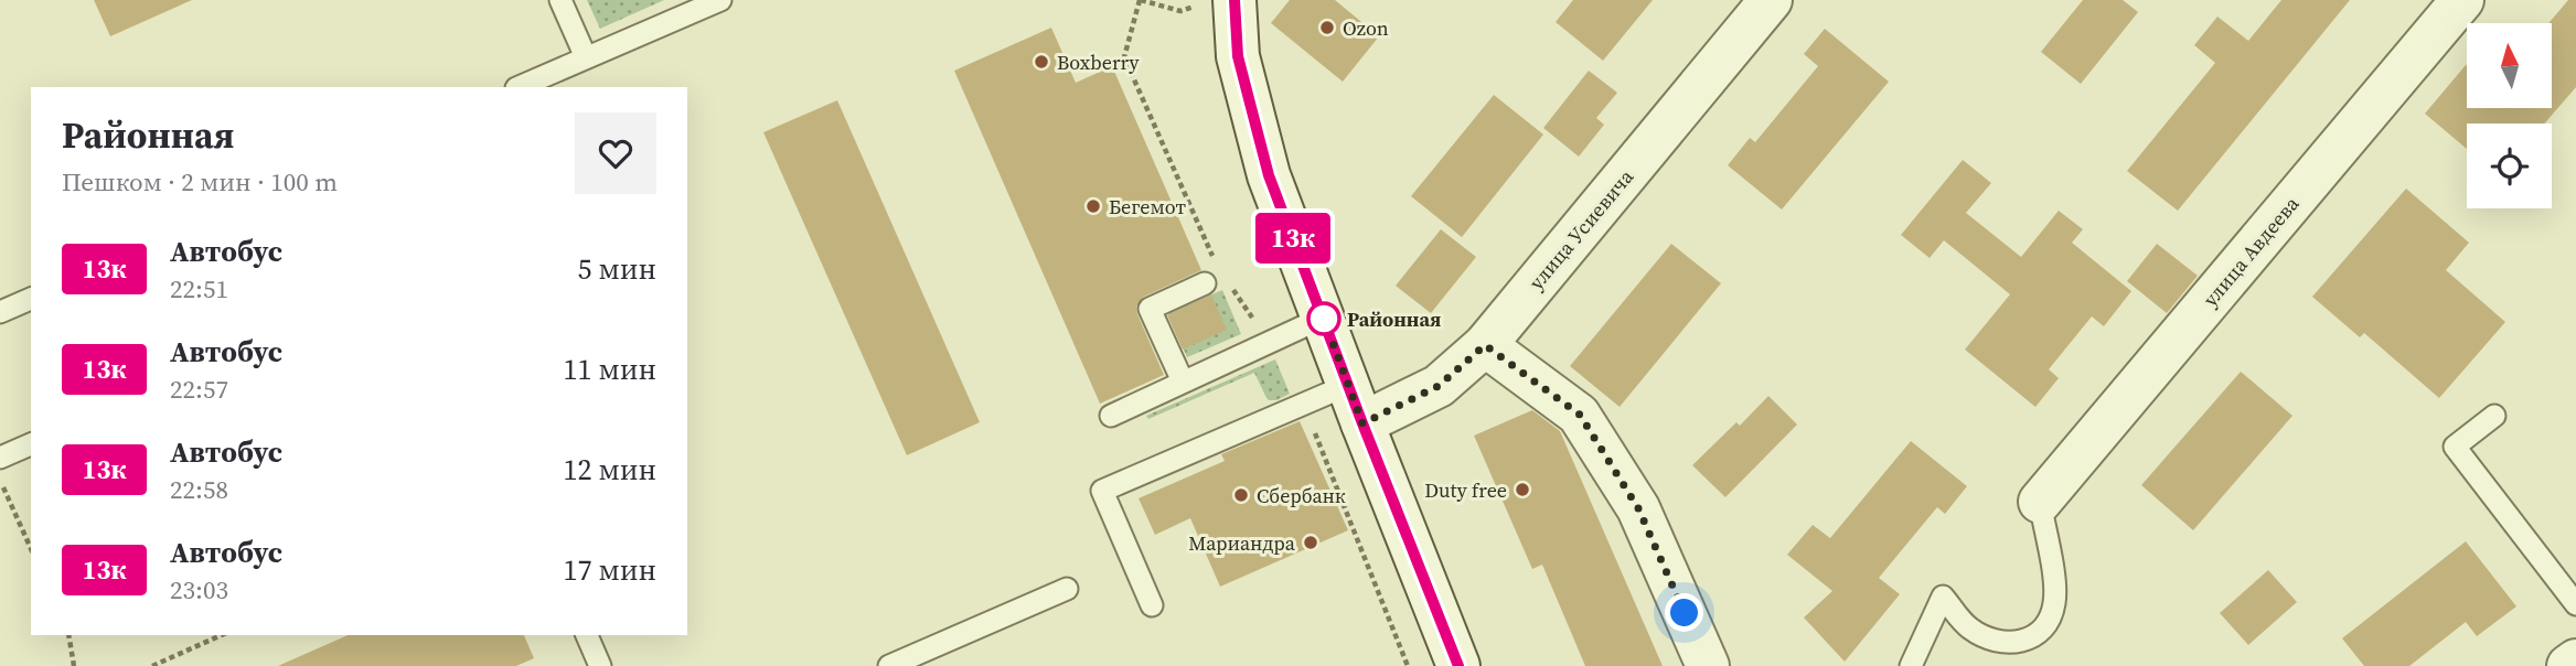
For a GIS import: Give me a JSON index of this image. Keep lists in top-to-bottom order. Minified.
{"streets":{"street":["улица Усиевича","улица Авдеева"]},"places":["Ozon","Boxberry","Бегемот","Районная","Duty free","Сбербанк","Мариандра"],"lines":["bus line 13к"],"north":"top","page":{"on_map":"13к","heading":["Районная","Пешком · 2 мин · 100 m"],"list":[{"mark":"13к","name":"Автобус","note":"22:51","value":"5 мин"},{"mark":"13к","name":"Автобус","note":"22:57","value":"11 мин"},{"mark":"13к","name":"Автобус","note":"22:58","value":"12 мин"},{"mark":"13к","name":"Автобус","note":"23:03","value":"17 мин"}]}}
